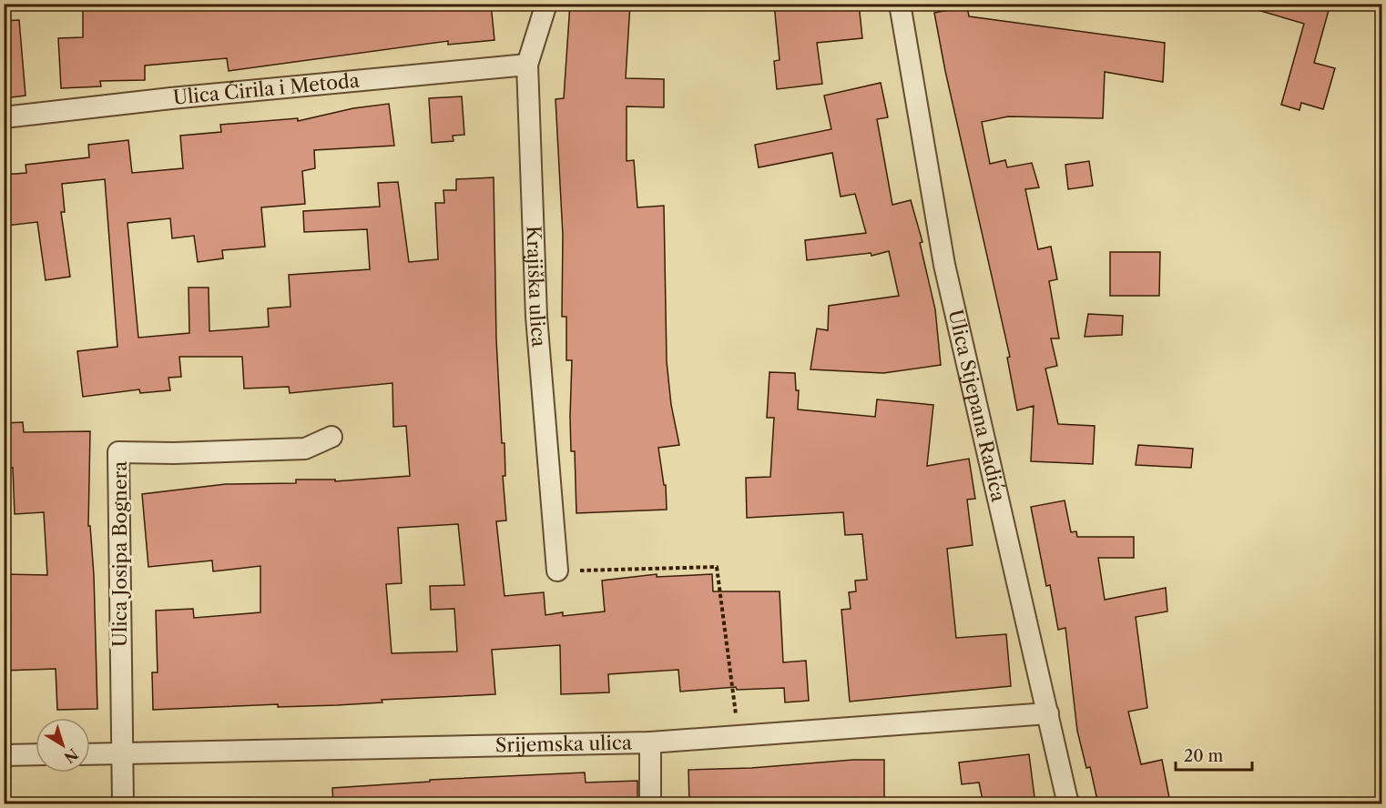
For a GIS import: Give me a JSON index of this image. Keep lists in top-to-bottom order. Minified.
{"streets":{"street":["Ulica Ćirila i Metoda","Krajiška ulica","Ulica Stjepana Radića","Ulica Josipa Bognera","Srijemska ulica"]},"crossings":[["Ulica Ćirila i Metoda","Krajiška ulica"],["Ulica Stjepana Radića","Srijemska ulica"],["Ulica Josipa Bognera","Srijemska ulica"]],"scale_bar":"20 m","north":"bottom right"}
